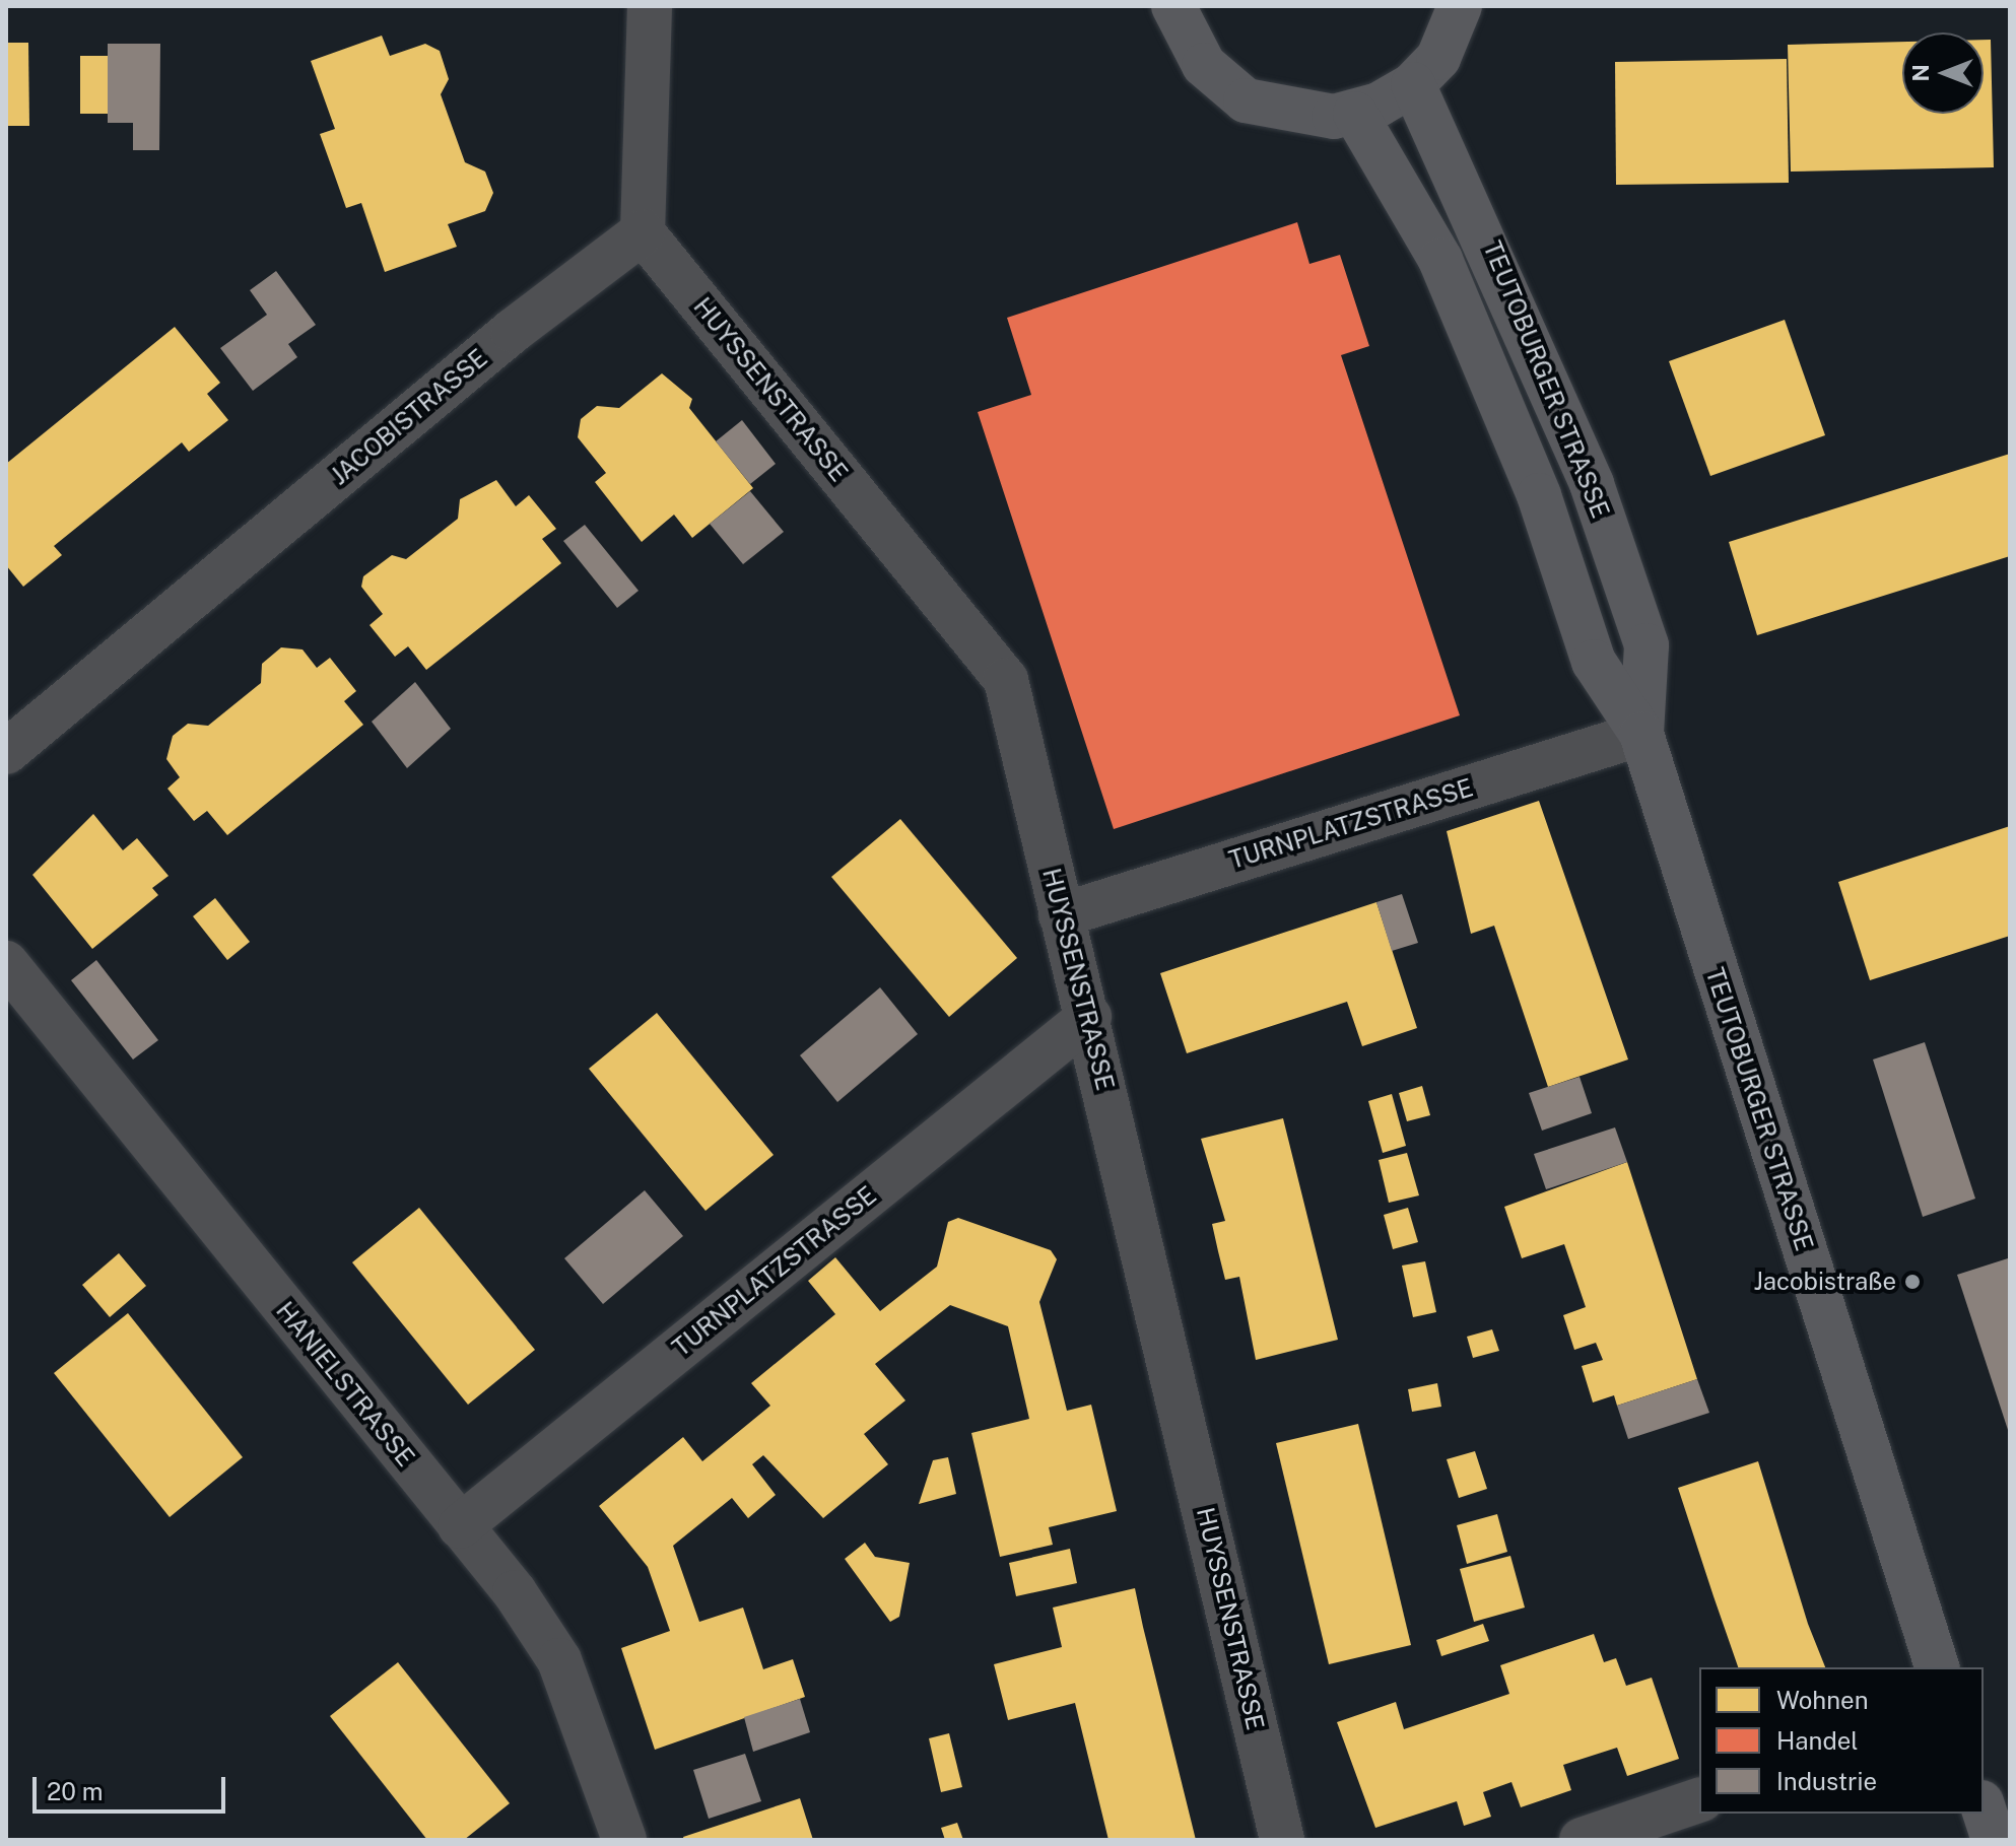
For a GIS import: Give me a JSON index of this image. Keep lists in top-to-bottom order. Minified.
{"streets":{"main road":["TEUTOBURGER STRASSE"],"street":["HUYSSENSTRASSE","JACOBISTRASSE","TURNPLATZSTRASSE","HANIELSTRASSE"]},"crossings":[["TEUTOBURGER STRASSE","TURNPLATZSTRASSE"],["HUYSSENSTRASSE","JACOBISTRASSE"],["HUYSSENSTRASSE","TURNPLATZSTRASSE"],["TURNPLATZSTRASSE","HANIELSTRASSE"]],"places":["Jacobistraße"],"legend":["Wohnen","Handel","Industrie"],"scale_bar":"20 m","north":"left"}
